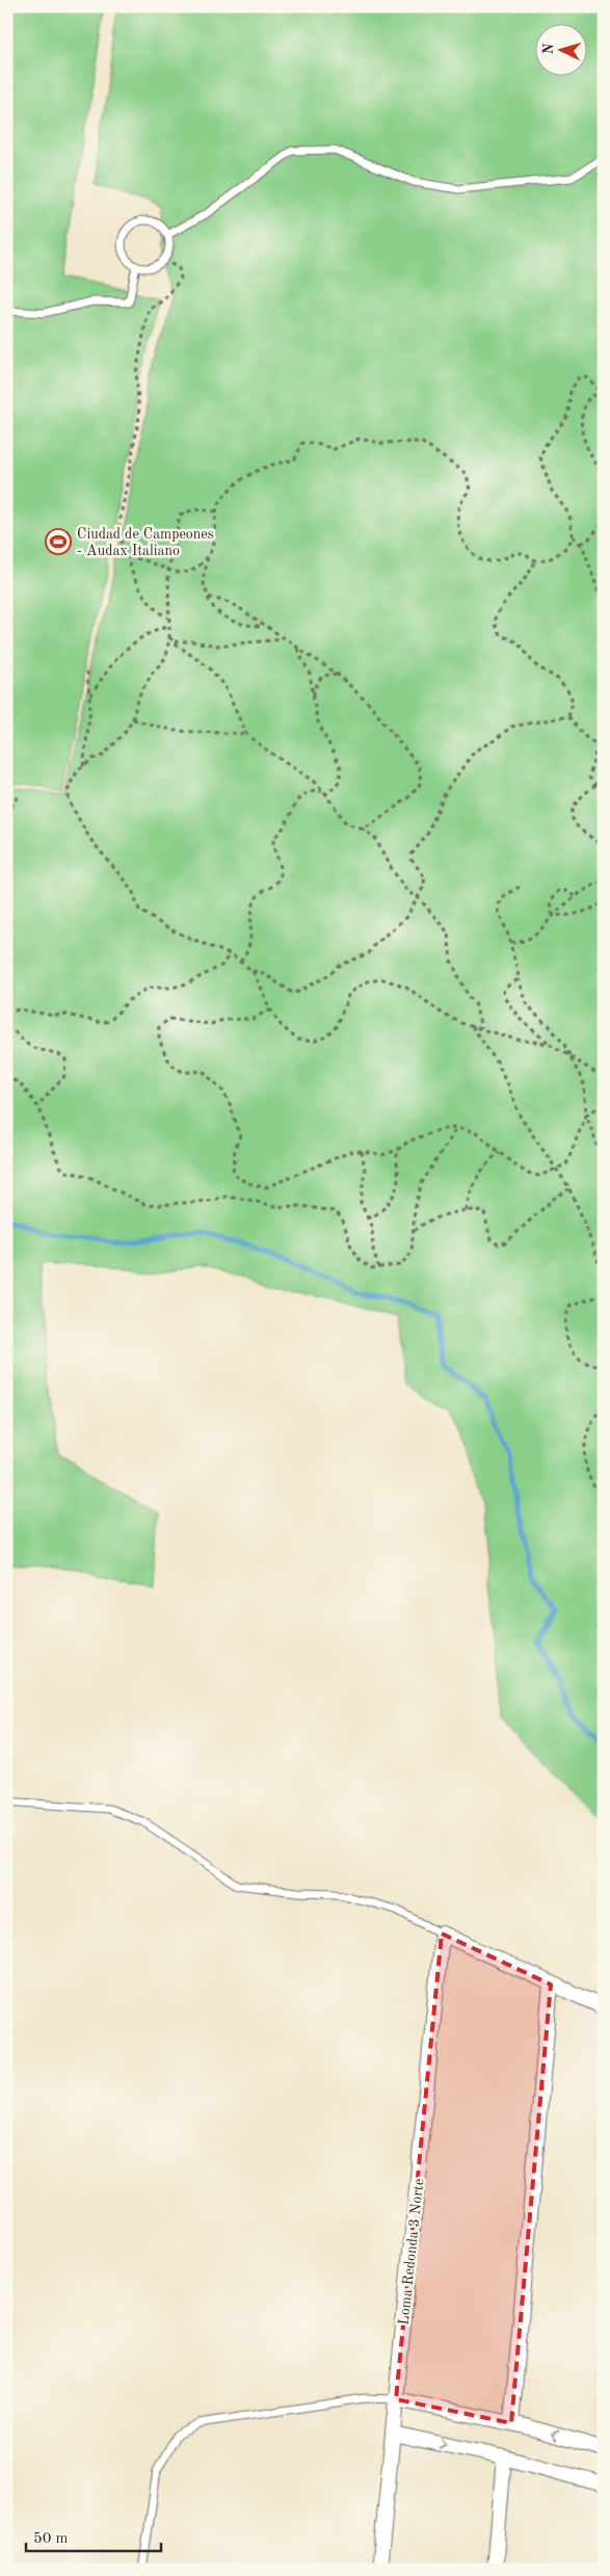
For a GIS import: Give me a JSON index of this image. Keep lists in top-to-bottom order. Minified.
{"streets":{"street":["Loma Redonda 3 Norte"]},"places":{"sports":["Ciudad de Campeones - Audax Italiano"]},"scale_bar":"50 m","north":"left"}
